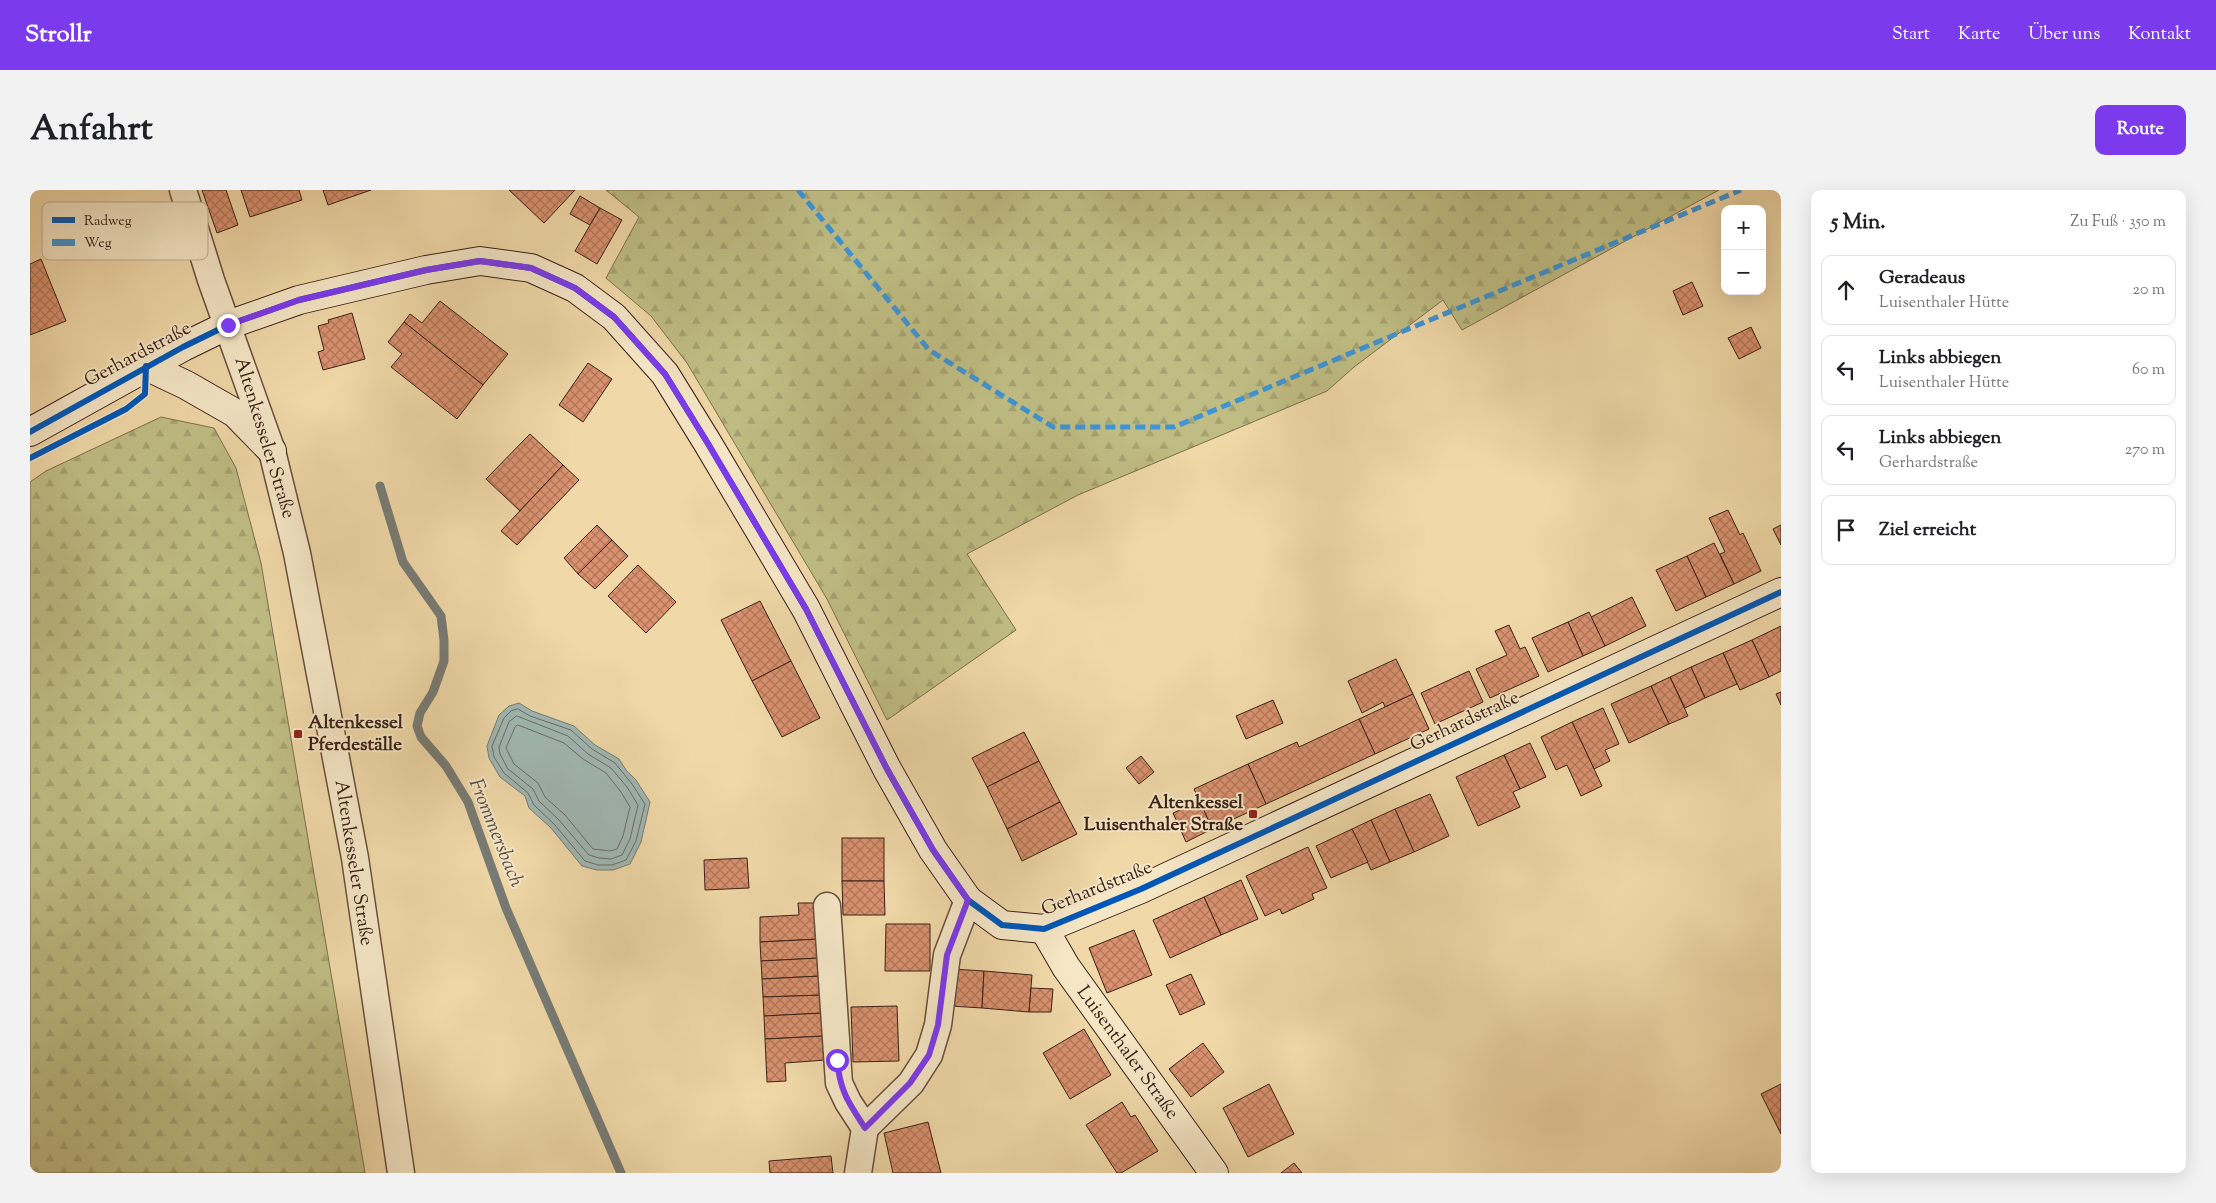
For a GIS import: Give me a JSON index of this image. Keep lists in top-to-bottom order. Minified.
{"streets":{"street":["Gerhardstraße","Altenkesseler Straße","Luisenthaler Straße"]},"crossings":[["Gerhardstraße","Altenkesseler Straße"],["Gerhardstraße","Luisenthaler Straße"]],"water":["Frommersbach"],"places":{"transit":["Altenkessel Pferdeställe","Altenkessel Luisenthaler Straße"]},"legend":["Radweg","Weg"],"page":{"header":"Strollr","nav":["Start","Karte","Über uns","Kontakt"],"title":"Anfahrt","buttons":"Route","heading":["5 Min.","Zu Fuß · 350 m"],"map_buttons":["+","−"],"list":[["Geradeaus","Luisenthaler Hütte","20 m"],["Links abbiegen","Luisenthaler Hütte","60 m"],["Links abbiegen","Gerhardstraße","270 m"],"Ziel erreicht"]}}
